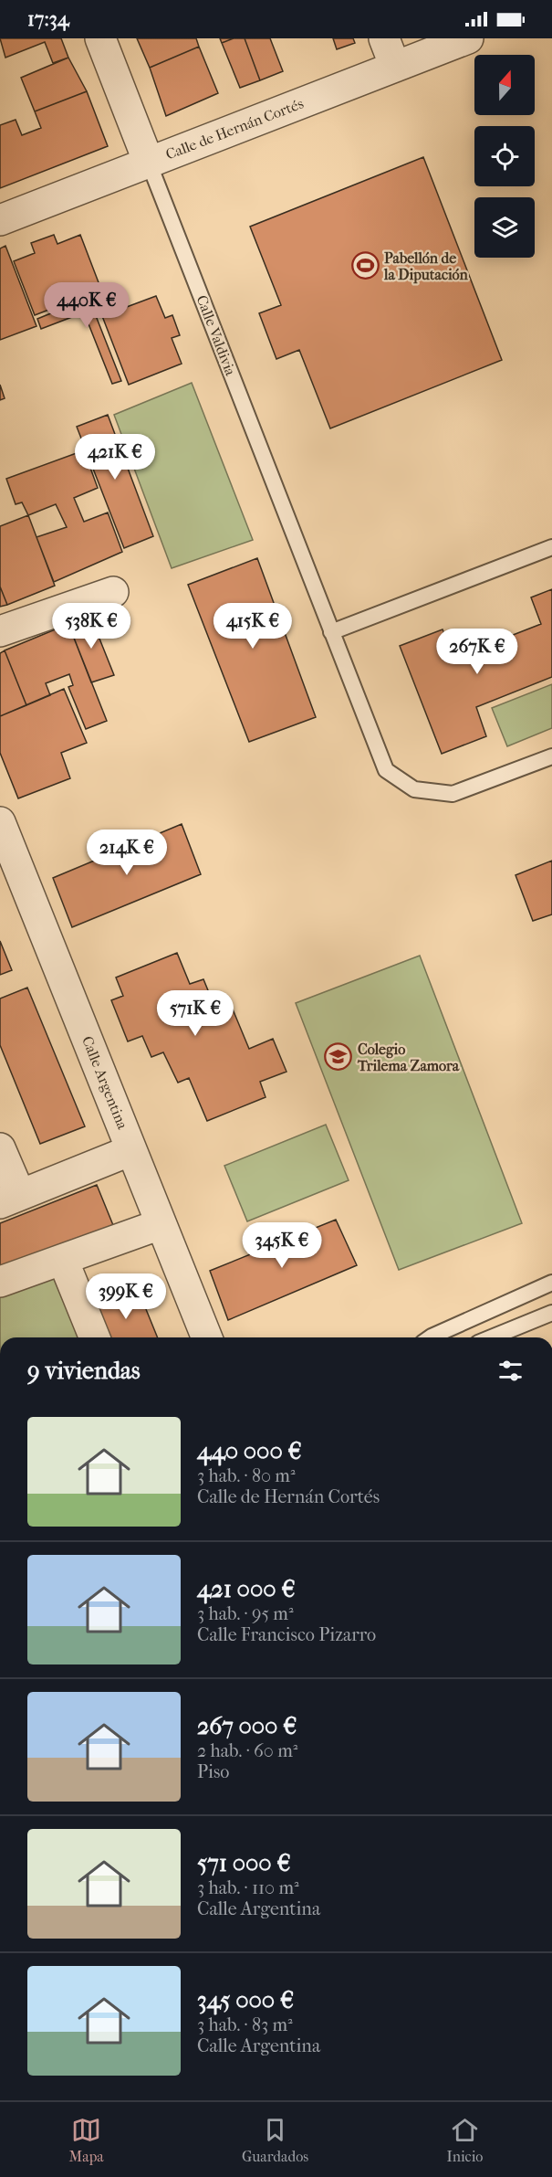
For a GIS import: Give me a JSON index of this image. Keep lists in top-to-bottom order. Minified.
{"streets":{"street":["Calle de Hernán Cortés","Calle Valdivia","Calle Argentina"]},"crossings":[["Calle de Hernán Cortés","Calle Valdivia"]],"places":{"sports":["Pabellón de la Diputación"],"school or university":["Colegio Trilema Zamora"]},"north":"top","page":{"status":"17:34","price":["440K €","421K €","538K €","415K €","267K €","214K €","571K €","345K €","399K €"],"heading":"9 viviendas","list":[{"name":"440 000 €","note":"3 hab. · 80 m² · Calle de Hernán Cortés"},{"name":"421 000 €","note":"3 hab. · 95 m² · Calle Francisco Pizarro"},{"name":"267 000 €","note":"2 hab. · 60 m² · Piso"},{"name":"571 000 €","note":"3 hab. · 110 m² · Calle Argentina"},{"name":"345 000 €","note":"3 hab. · 83 m² · Calle Argentina"}],"tabs":["Mapa","Guardados","Inicio"]}}
